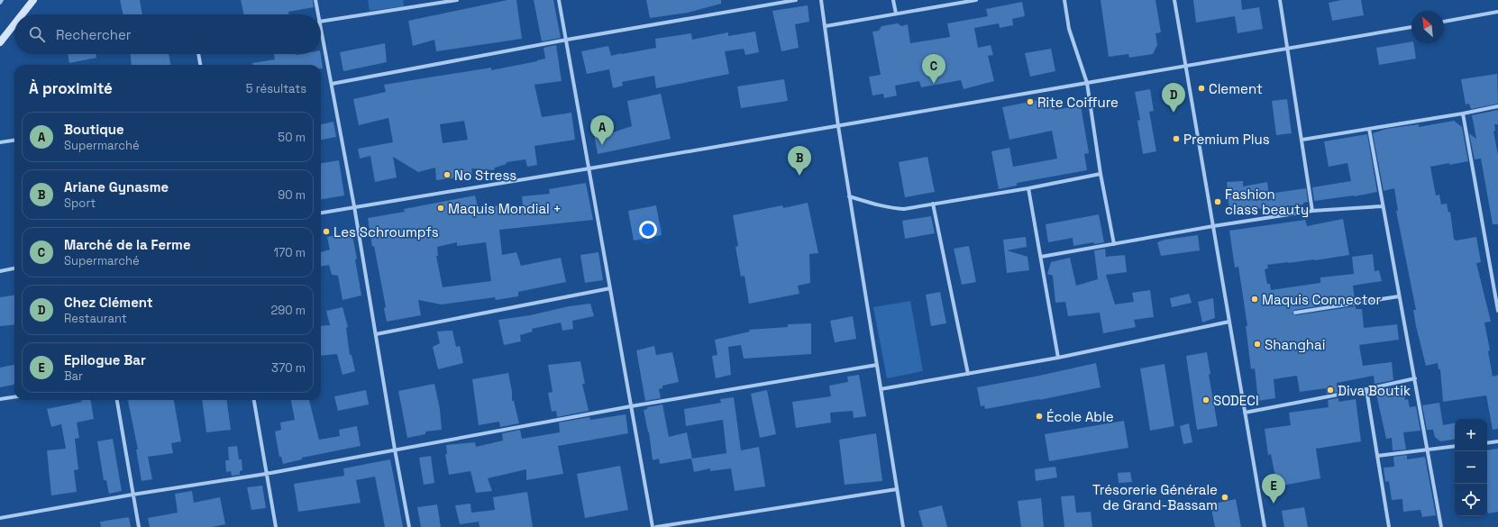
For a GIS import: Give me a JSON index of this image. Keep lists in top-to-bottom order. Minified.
{"places":["Clement","Rite Coiffure","Premium Plus","No Stress","Fashion class beauty","Maquis Mondial +","Les Schroumpfs","Maquis Connector","Shanghai","Diva Boutik","SODECI","École Able","Trésorerie Générale de Grand-Bassam"],"north":"top left","page":{"search":"Rechercher","pins":["C","D","A","B","E"],"heading":["À proximité","5 résultats"],"list":[{"mark":"A","name":"Boutique","note":"Supermarché","value":"50 m"},{"mark":"B","name":"Ariane Gynasme","note":"Sport","value":"90 m"},{"mark":"C","name":"Marché de la Ferme","note":"Supermarché","value":"170 m"},{"mark":"D","name":"Chez Clément","note":"Restaurant","value":"290 m"},{"mark":"E","name":"Epilogue Bar","note":"Bar","value":"370 m"}],"map_buttons":["+","−"]}}
